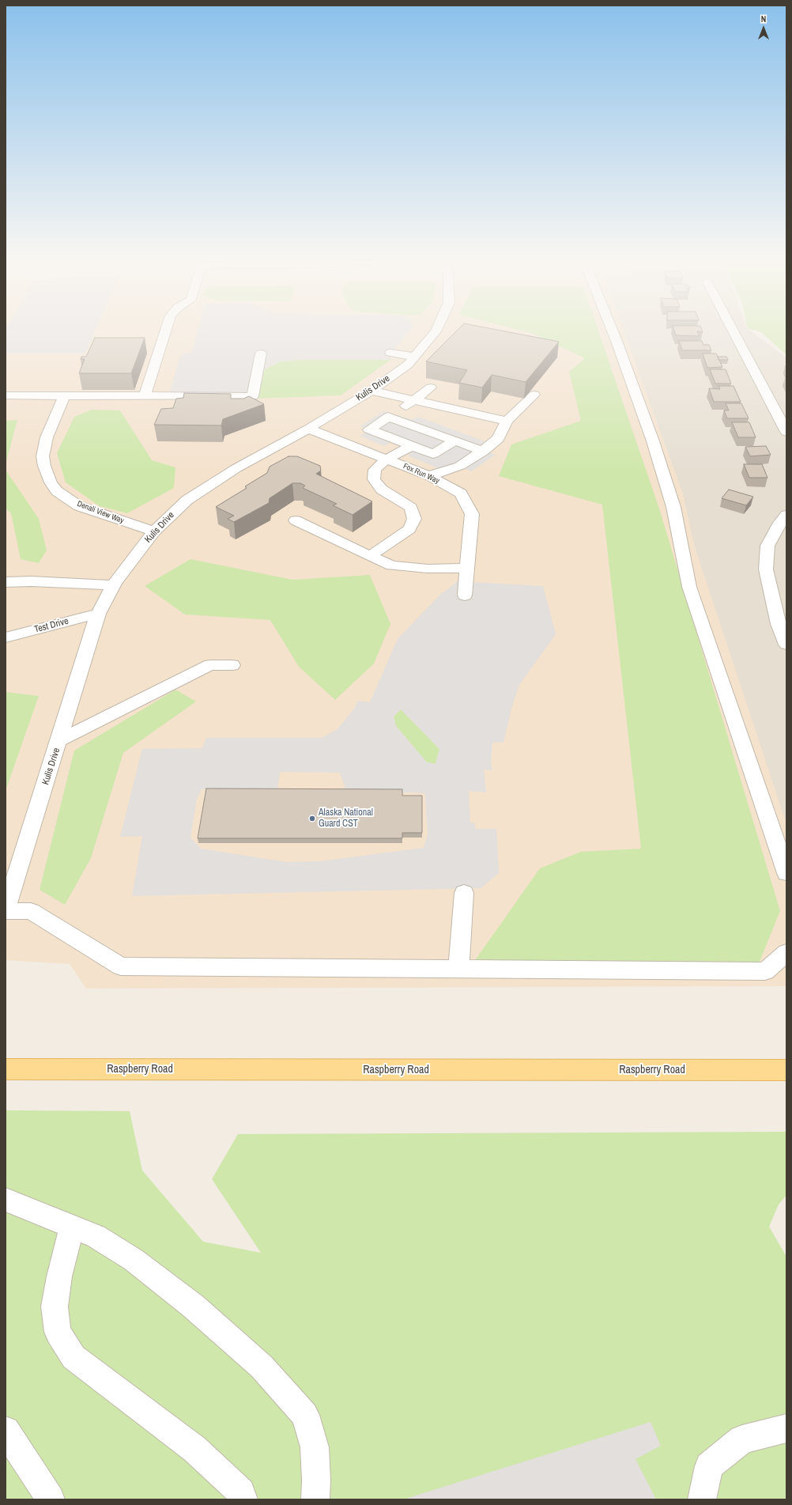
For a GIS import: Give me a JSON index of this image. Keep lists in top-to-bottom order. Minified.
{"streets":{"main road":["Raspberry Road"],"street":["Kulis Drive","Fox Run Way","Denali View Way","Test Drive"]},"crossings":[["Kulis Drive","Fox Run Way"],["Kulis Drive","Denali View Way"],["Kulis Drive","Test Drive"]],"places":["Alaska National Guard CST"],"north":"top"}
